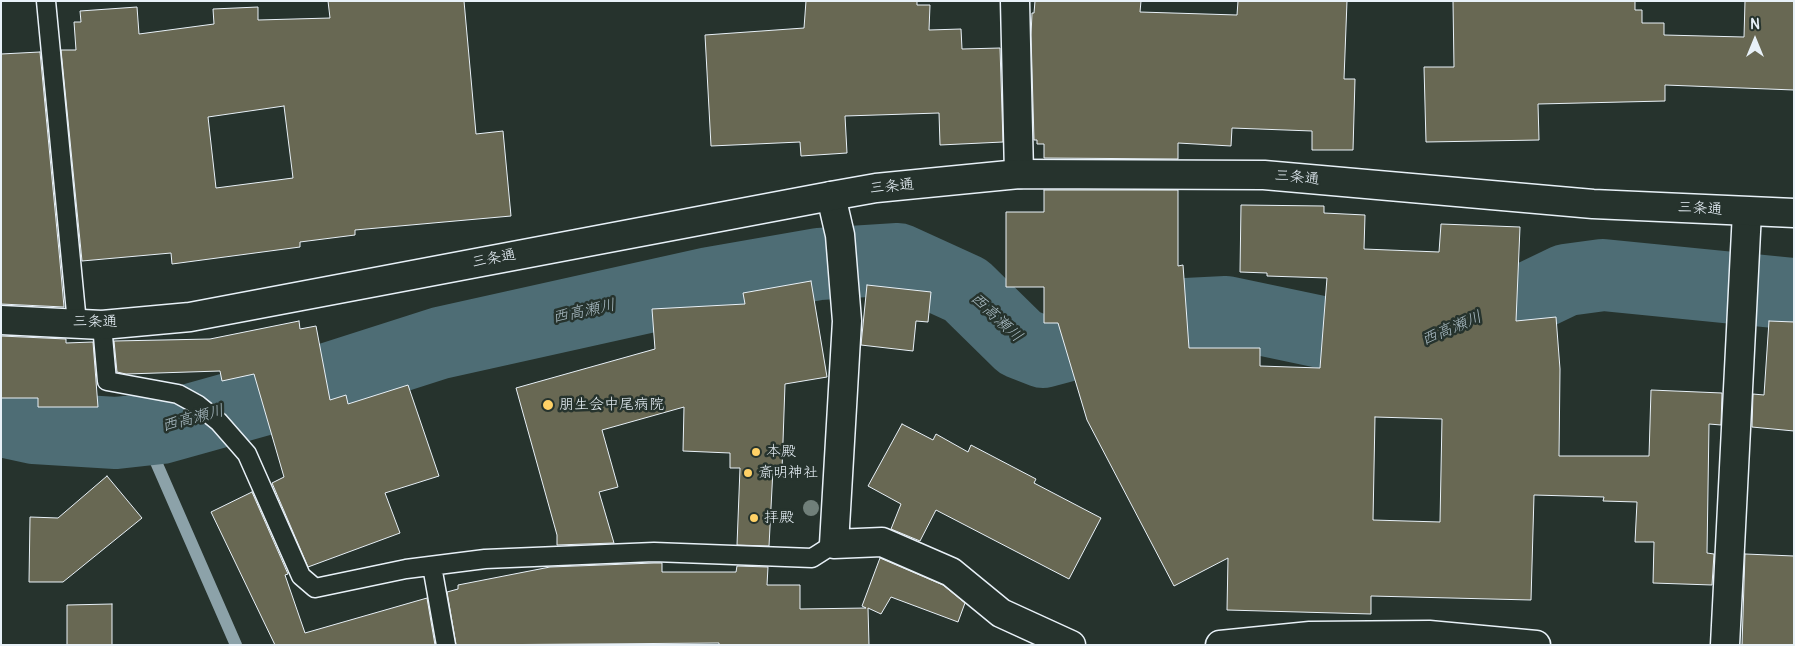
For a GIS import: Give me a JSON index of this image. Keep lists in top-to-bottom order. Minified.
{"streets":{"main road":["三条通"]},"water":["西高瀬川"],"places":["朋生会中尾病院","本殿","斎明神社","拝殿"],"north":"top"}
